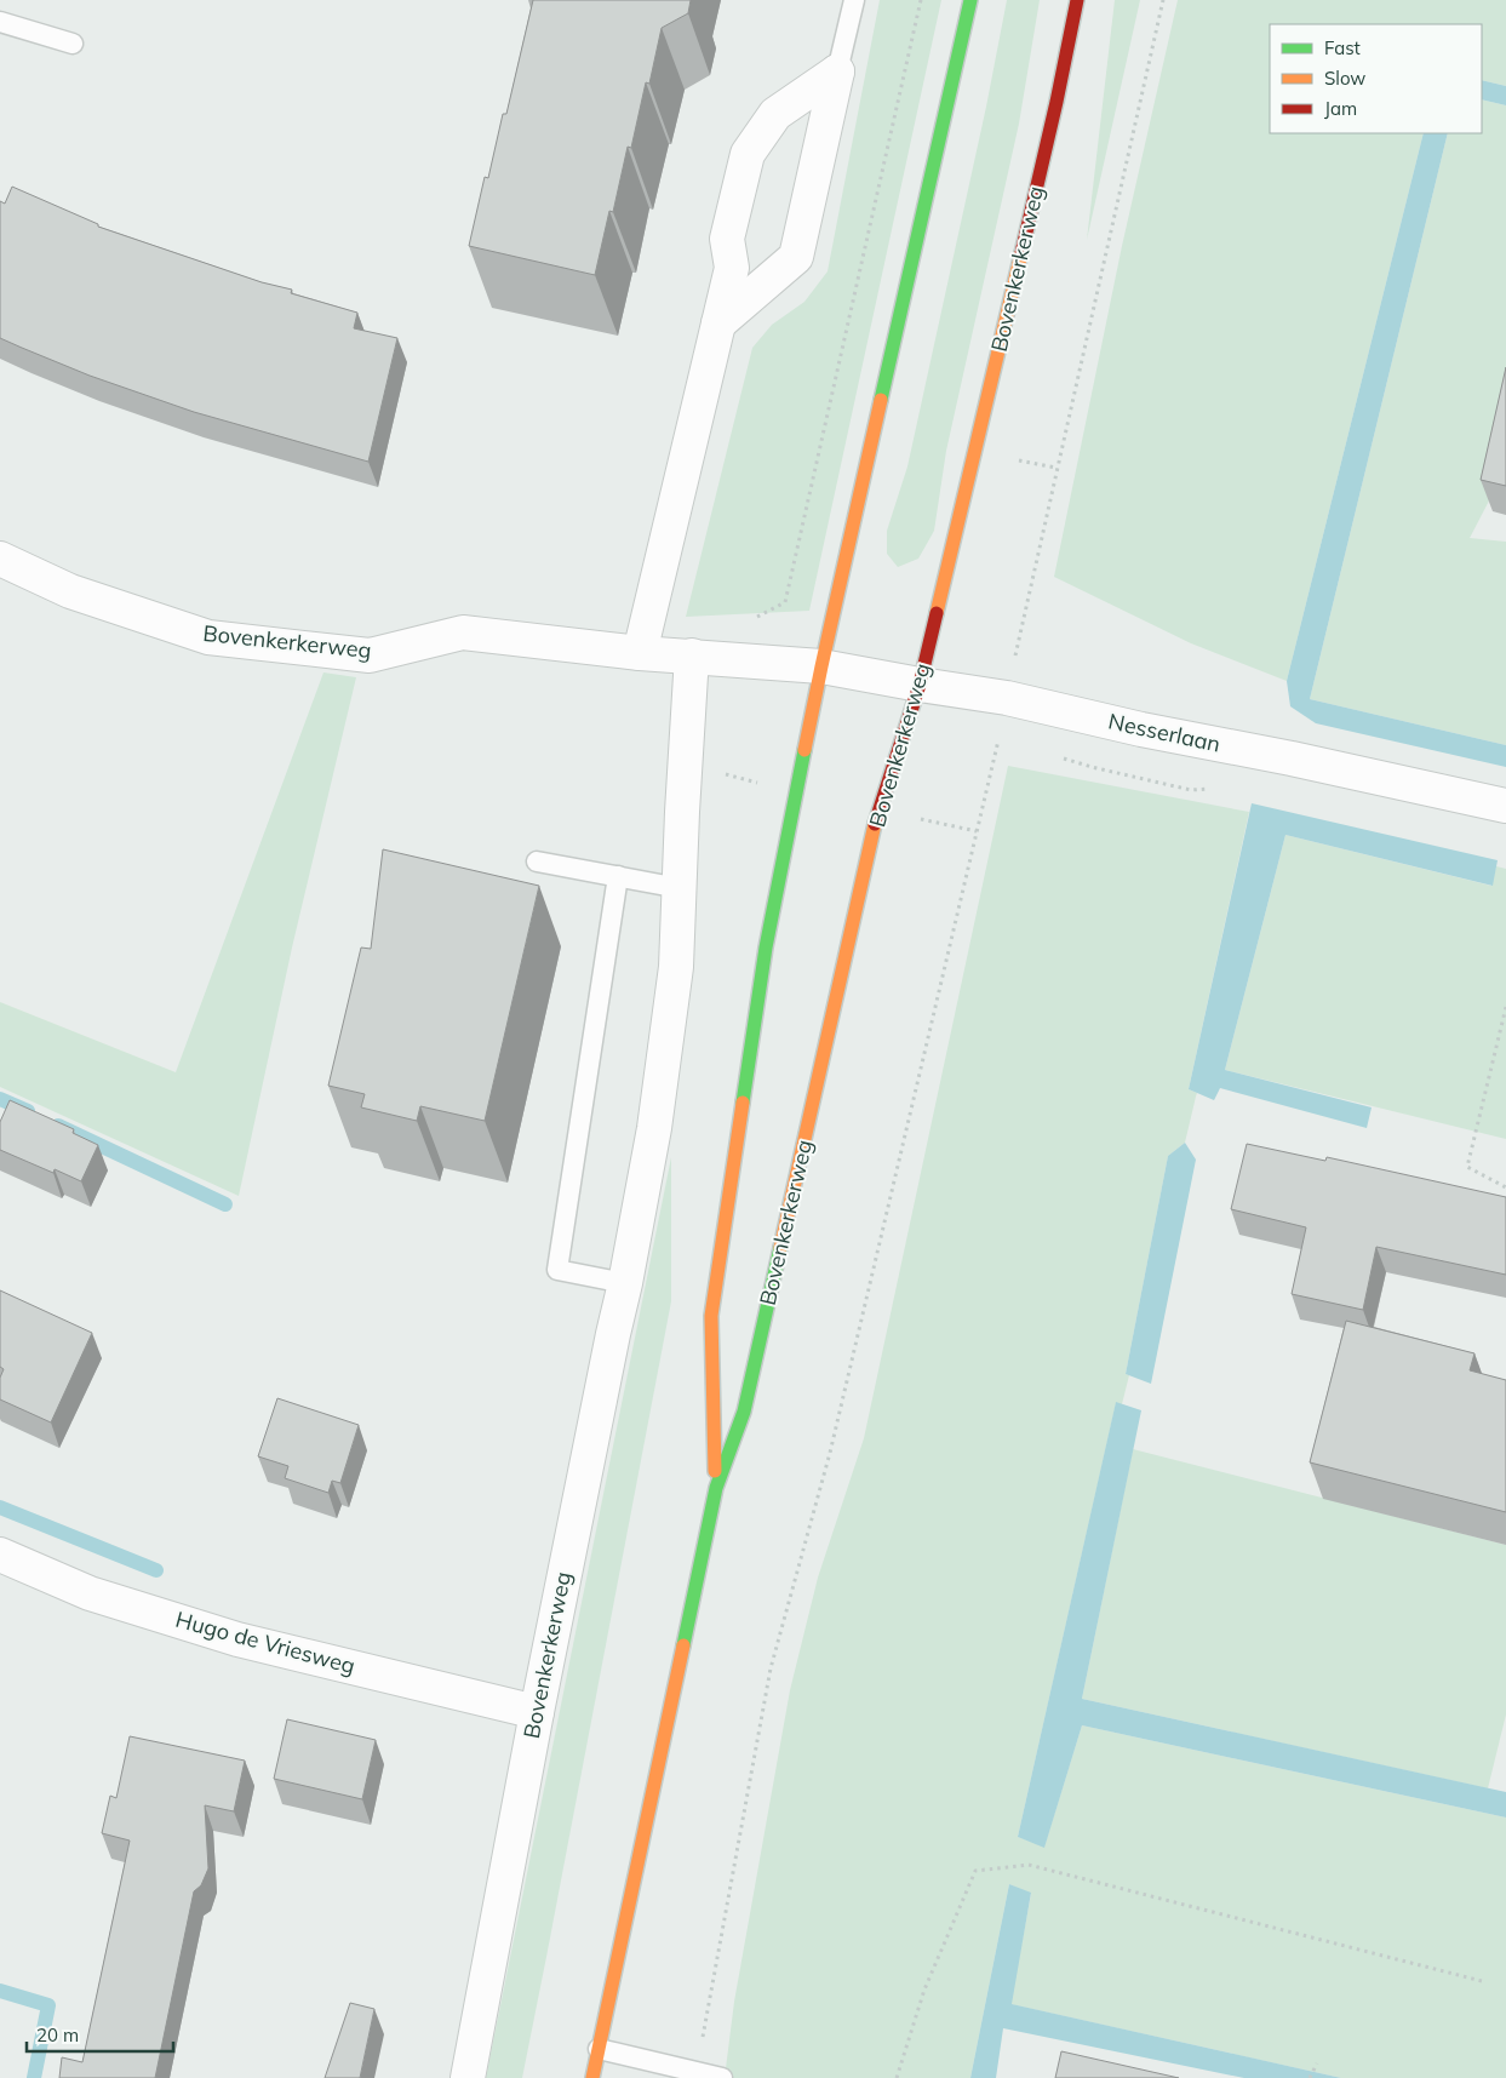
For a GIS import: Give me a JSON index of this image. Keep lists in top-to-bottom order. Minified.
{"streets":{"main road":["Bovenkerkerweg"],"street":["Nesserlaan","Hugo de Vriesweg"]},"crossings":[["Bovenkerkerweg","Nesserlaan"],["Bovenkerkerweg","Hugo de Vriesweg"]],"legend":["Fast","Slow","Jam"],"scale_bar":"20 m"}
